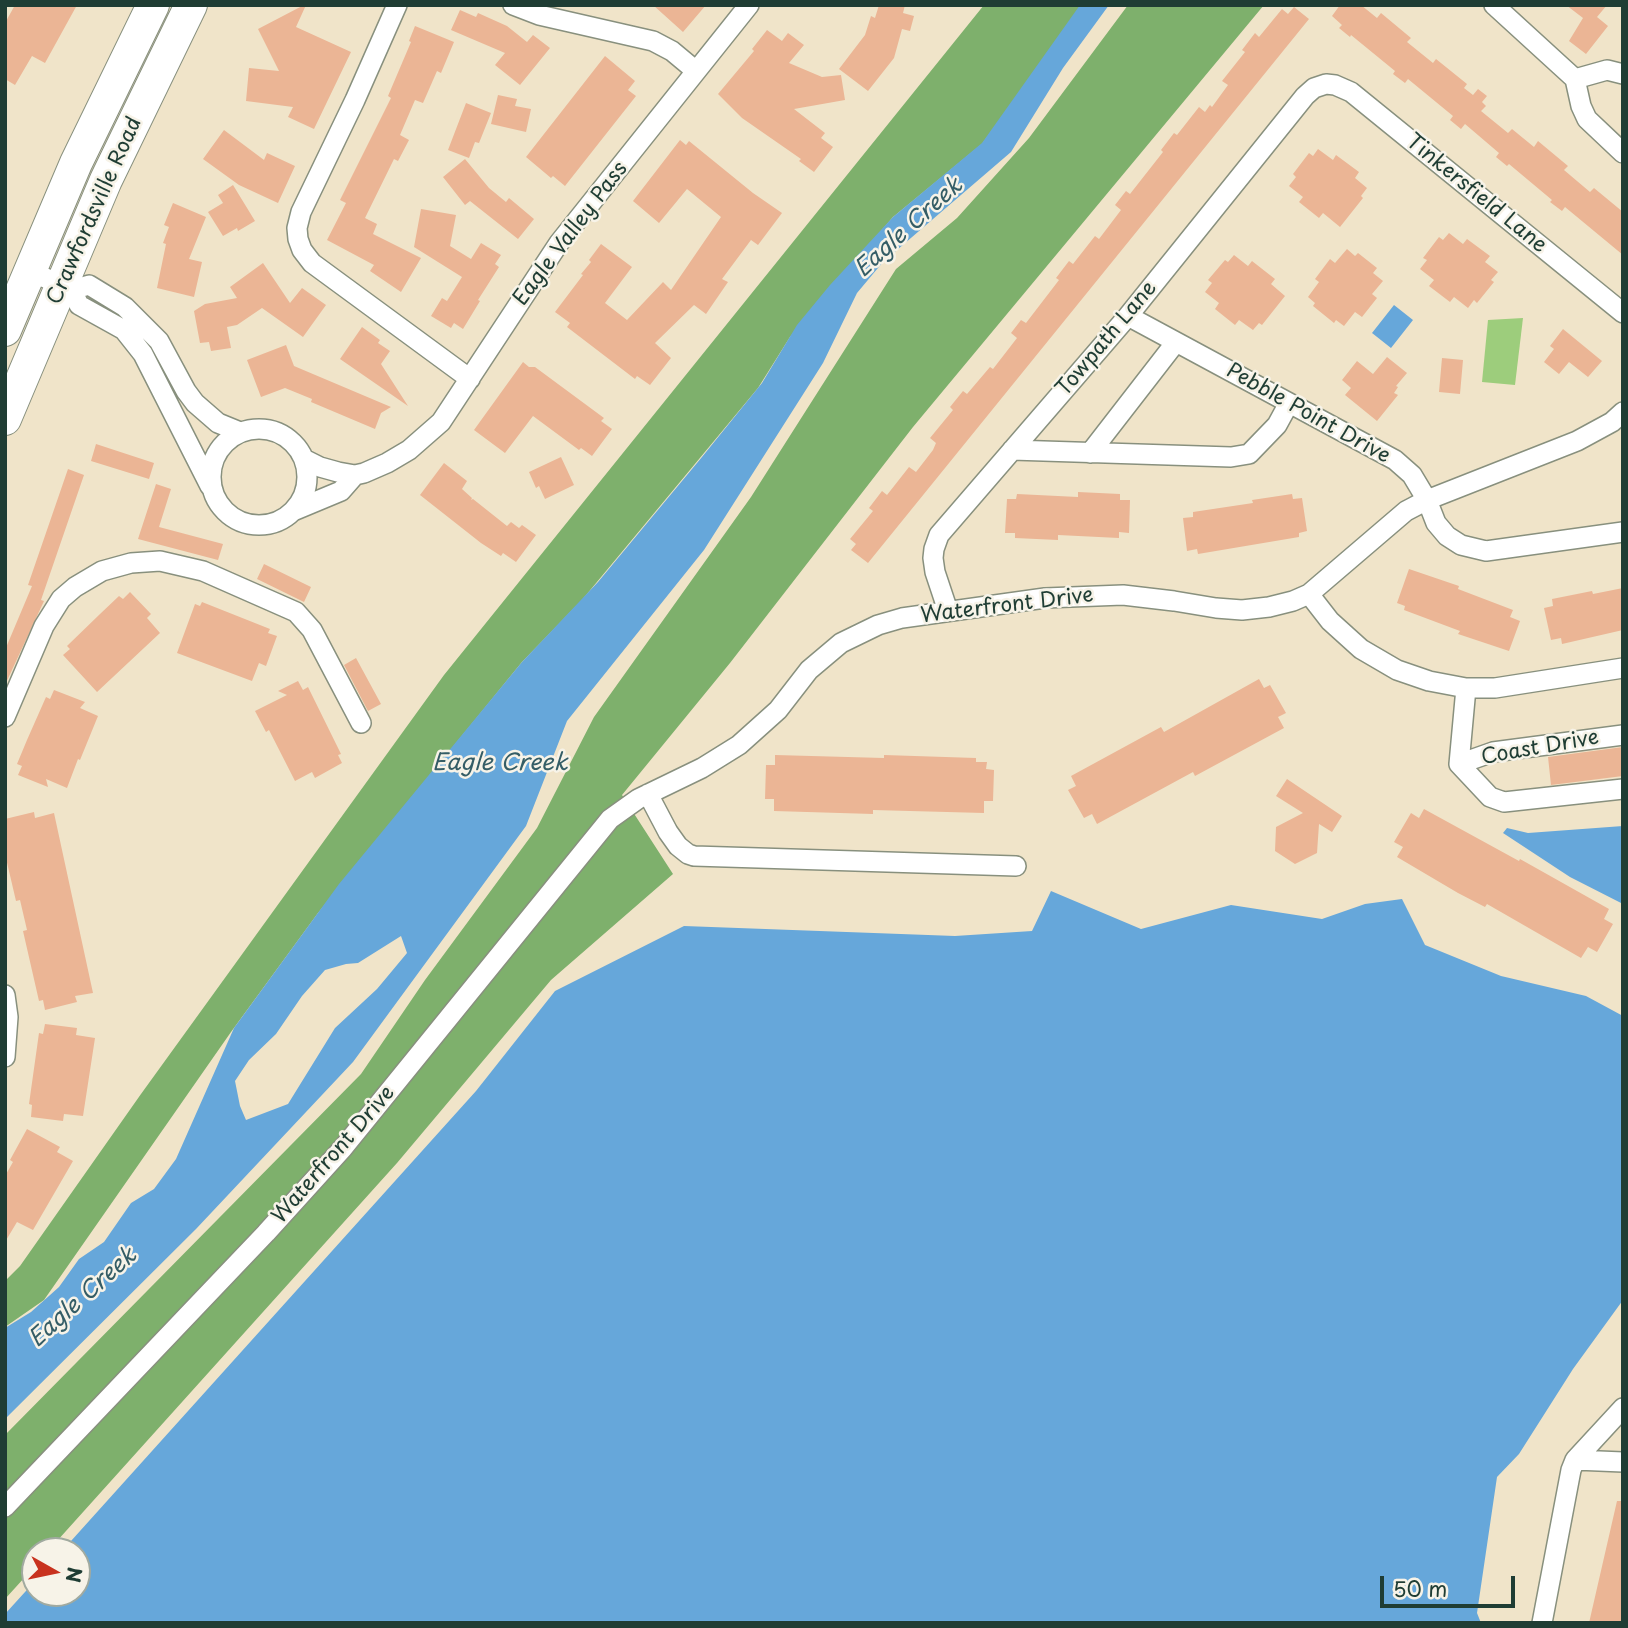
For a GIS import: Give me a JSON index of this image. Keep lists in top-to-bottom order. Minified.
{"streets":{"main road":["Crawfordsville Road"],"street":["Tinkersfield Lane","Eagle Valley Pass","Towpath Lane","Pebble Point Drive","Waterfront Drive","Coast Drive"]},"crossings":[["Tinkersfield Lane","Towpath Lane"],["Crawfordsville Road","Eagle Valley Pass"],["Towpath Lane","Pebble Point Drive"],["Towpath Lane","Waterfront Drive"],["Pebble Point Drive","Waterfront Drive"]],"water":["Eagle Creek"],"scale_bar":"50 m","north":"right"}
